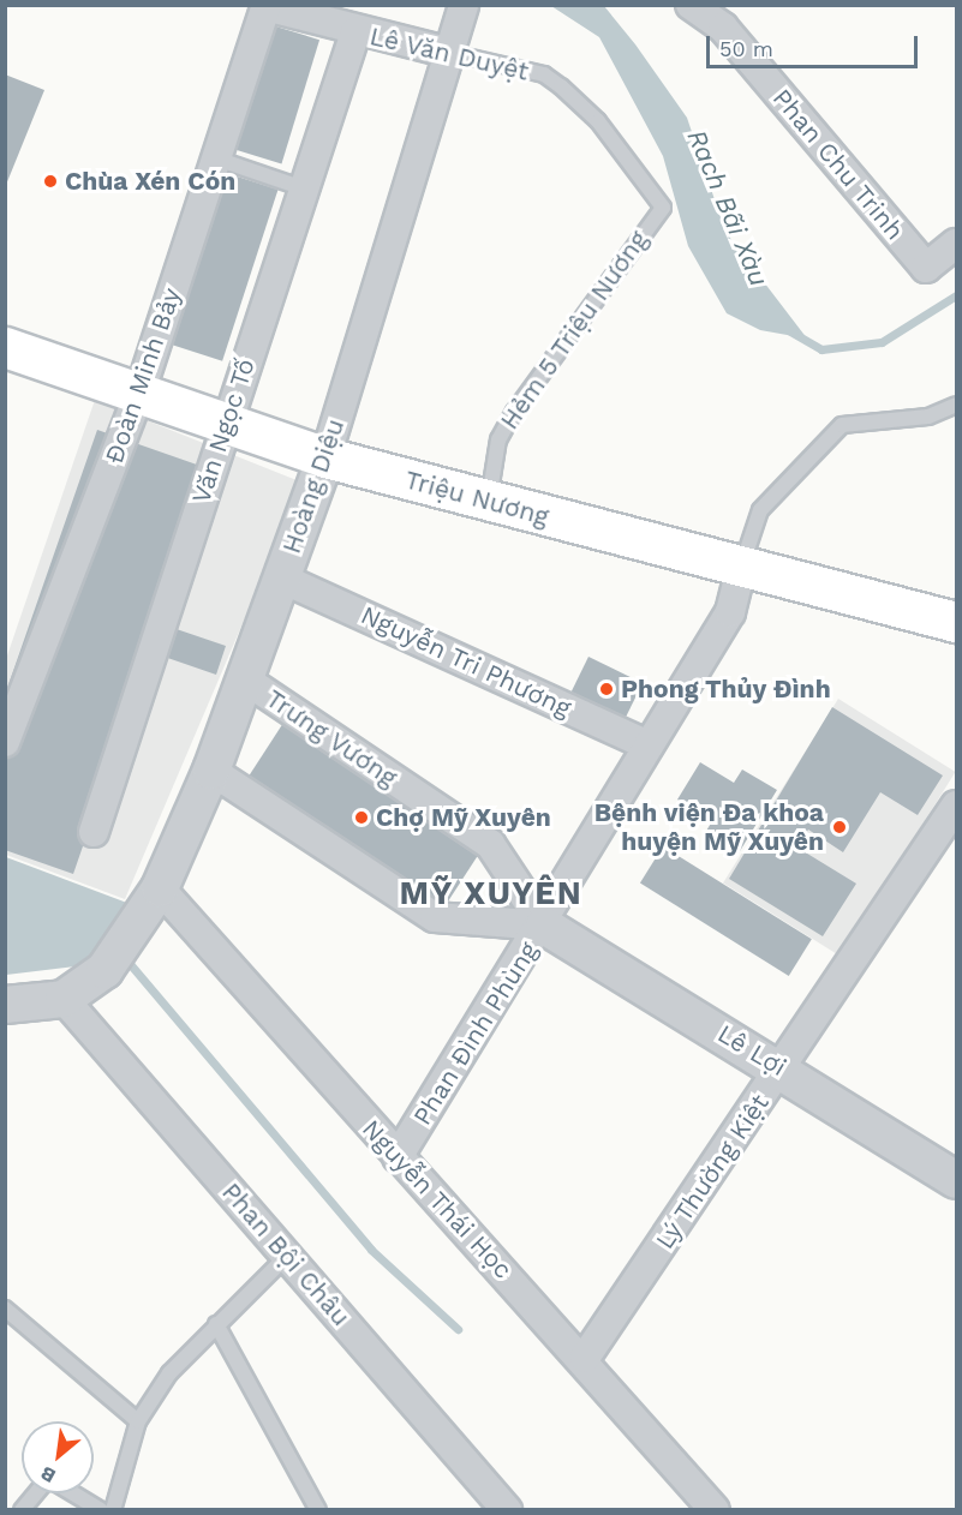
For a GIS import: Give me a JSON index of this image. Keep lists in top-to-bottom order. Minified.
{"streets":{"main road":["Triệu Nương"],"street":["Lê Văn Duyệt","Phan Chu Trinh","Đoàn Minh Bảy","Văn Ngọc Tố","Hoàng Diệu","Nguyễn Tri Phương","Trưng Vương","Phan Đình Phùng","Lê Lợi","Lý Thường Kiệt","Nguyễn Thái Học","Phan Bội Châu"],"lane":["Hẻm 5 Triệu Nương"]},"crossings":[["Lê Văn Duyệt","Hẻm 5 Triệu Nương"],["Lê Văn Duyệt","Đoàn Minh Bảy"],["Lê Văn Duyệt","Văn Ngọc Tố"],["Lê Văn Duyệt","Hoàng Diệu"],["Hẻm 5 Triệu Nương","Triệu Nương"],["Đoàn Minh Bảy","Triệu Nương"],["Văn Ngọc Tố","Triệu Nương"],["Hoàng Diệu","Triệu Nương"],["Hoàng Diệu","Nguyễn Tri Phương"],["Hoàng Diệu","Trưng Vương"],["Hoàng Diệu","Nguyễn Thái Học"],["Hoàng Diệu","Phan Bội Châu"],["Triệu Nương","Phan Đình Phùng"],["Nguyễn Tri Phương","Phan Đình Phùng"],["Trưng Vương","Phan Đình Phùng"],["Trưng Vương","Lê Lợi"],["Phan Đình Phùng","Lê Lợi"],["Phan Đình Phùng","Nguyễn Thái Học"],["Lê Lợi","Lý Thường Kiệt"],["Lý Thường Kiệt","Nguyễn Thái Học"]],"districts":["MỸ XUYÊN"],"water":["Rach Bãi Xàu"],"places":["Chùa Xén Cón","Phong Thủy Đình","Chợ Mỹ Xuyên","Bệnh viện Đa khoa huyện Mỹ Xuyên"],"scale_bar":"50 m","north":"bottom left"}
